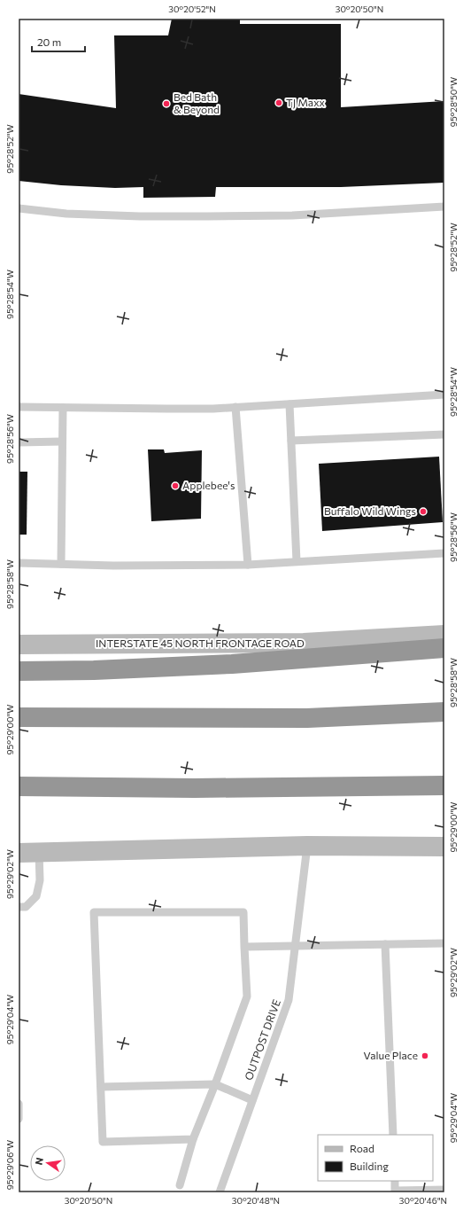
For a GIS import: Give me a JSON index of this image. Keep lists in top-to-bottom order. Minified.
{"streets":{"main road":["INTERSTATE 45 NORTH FRONTAGE ROAD"],"lane":["OUTPOST DRIVE"]},"places":["TJ Maxx","Bed Bath & Beyond","Applebee's","Buffalo Wild Wings","Value Place"],"legend":["Road","Building"],"scale_bar":"20 m","north":"left","coordinates":["30°20'52\"N","30°20'50\"N","95°28'50\"W","95°28'52\"W","95°28'54\"W","95°28'56\"W","95°28'58\"W","95°29'00\"W","95°29'02\"W","95°29'04\"W","95°29'06\"W","30°20'48\"N","30°20'46\"N"]}
